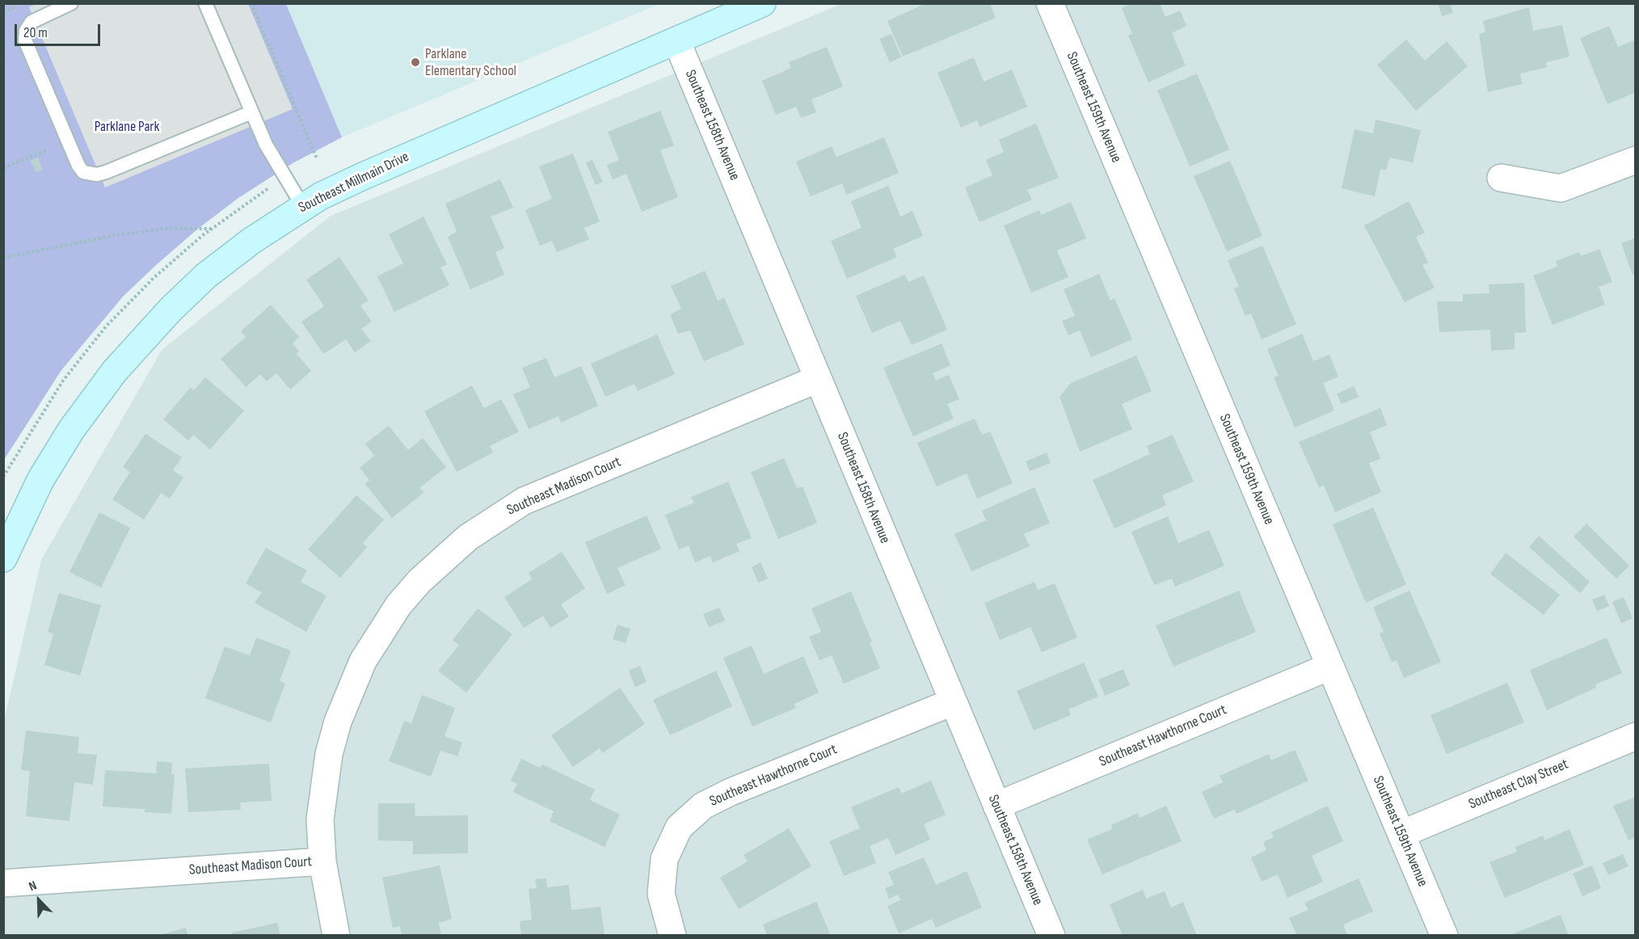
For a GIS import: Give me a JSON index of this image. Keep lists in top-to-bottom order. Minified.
{"streets":{"street":["Southeast 159th Avenue","Southeast 158th Avenue","Southeast Millmain Drive","Southeast Madison Court","Southeast Hawthorne Court","Southeast Clay Street"]},"crossings":[["Southeast 159th Avenue","Southeast Hawthorne Court"],["Southeast 159th Avenue","Southeast Clay Street"],["Southeast 158th Avenue","Southeast Millmain Drive"],["Southeast 158th Avenue","Southeast Madison Court"],["Southeast 158th Avenue","Southeast Hawthorne Court"]],"parks":["Parklane Park"],"places":["Parklane Elementary School"],"scale_bar":"20 m","north":"top left"}
